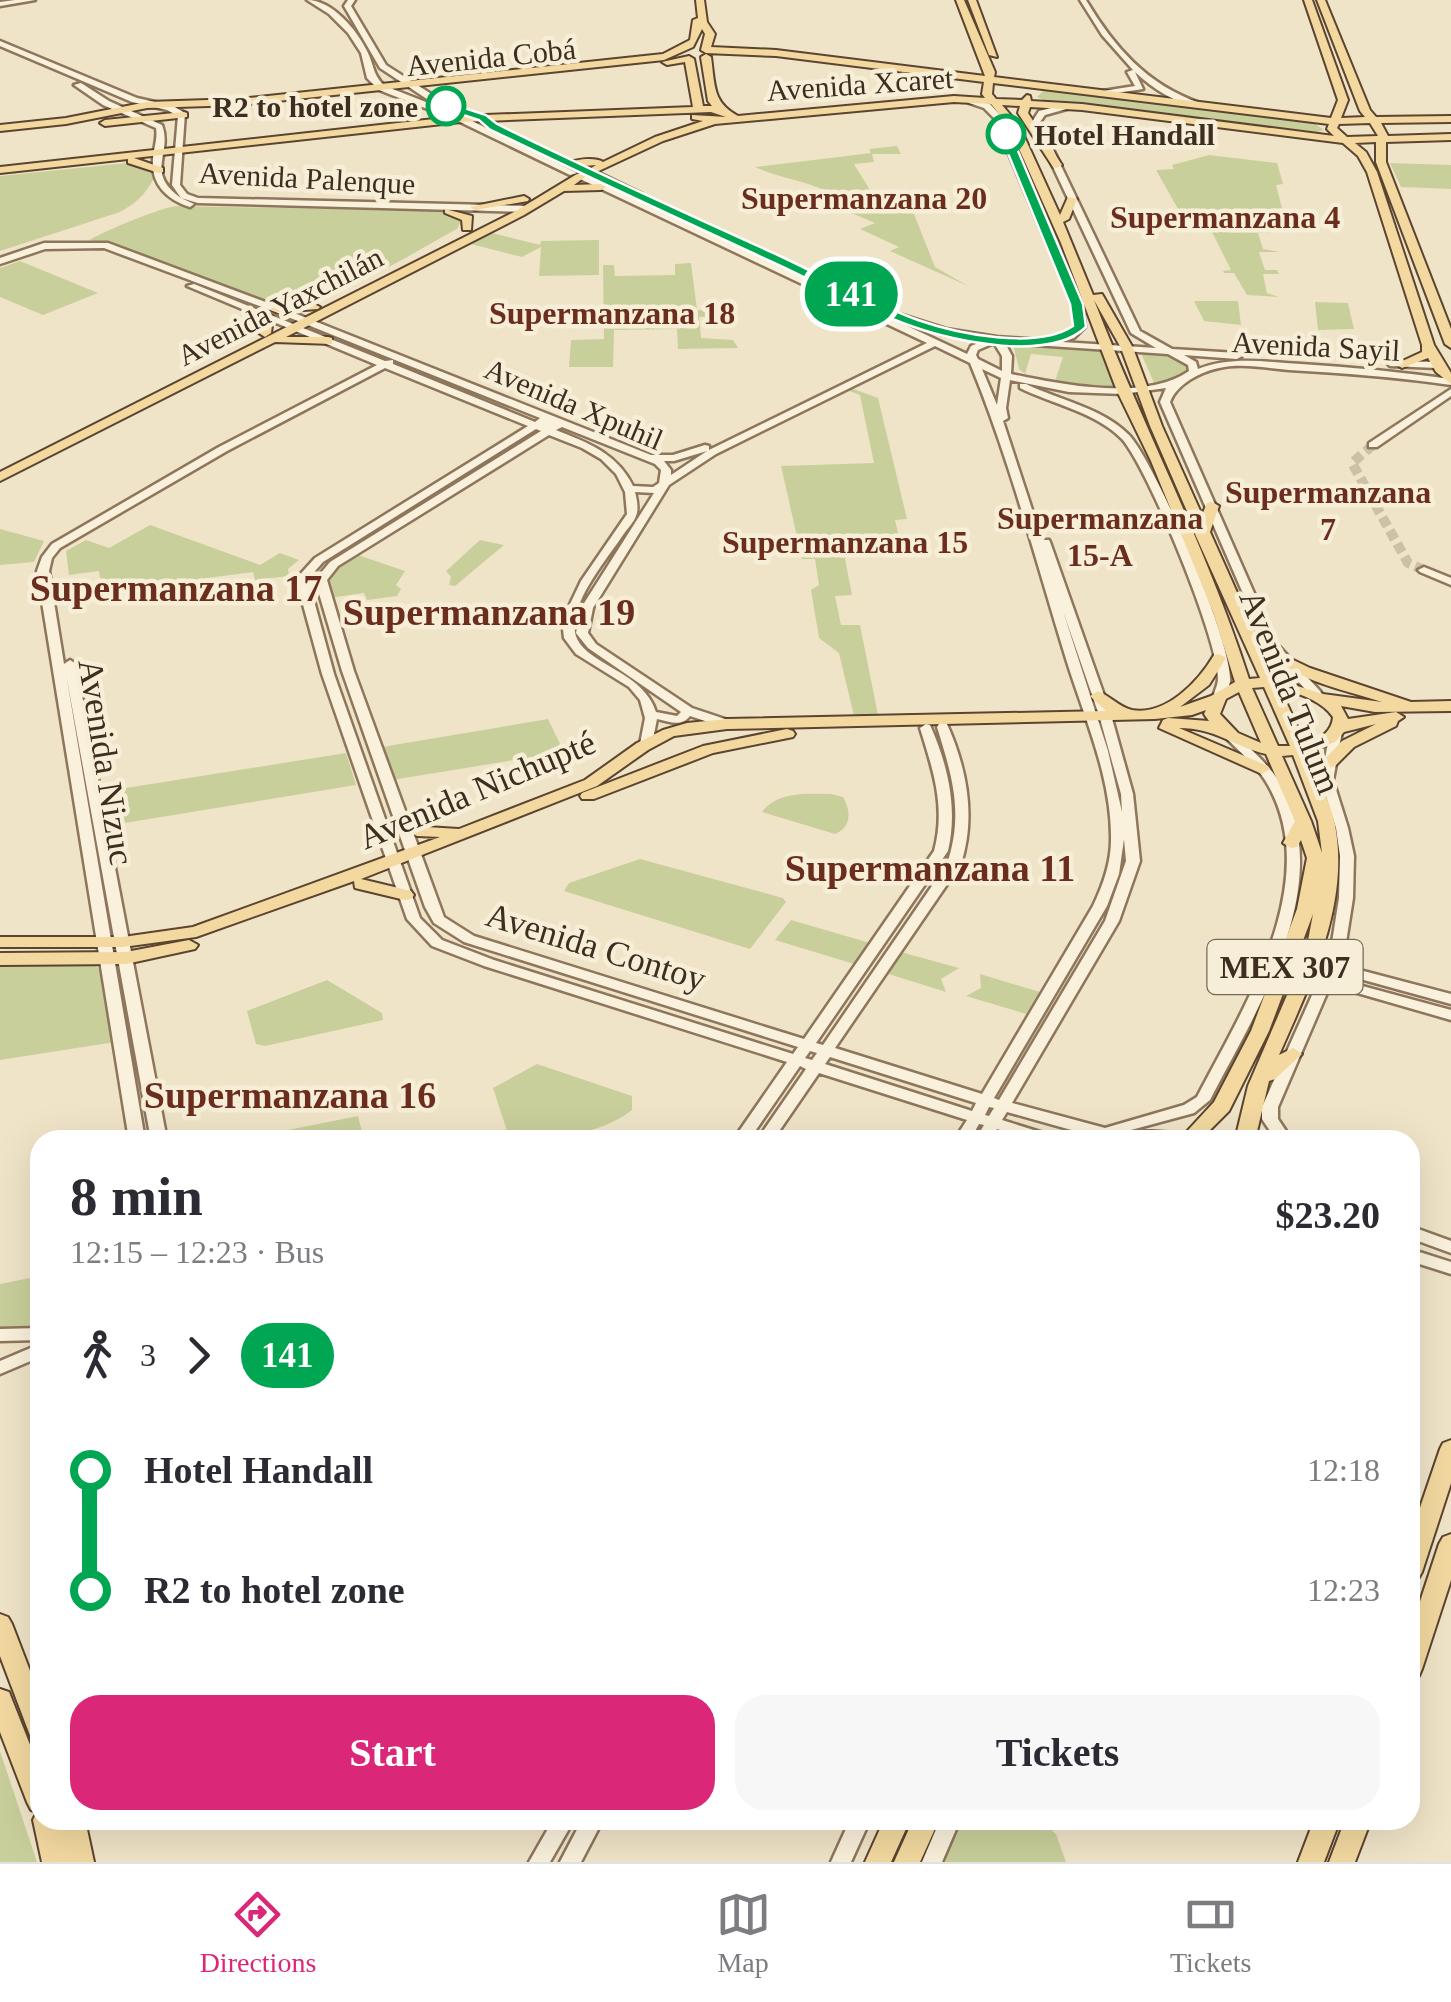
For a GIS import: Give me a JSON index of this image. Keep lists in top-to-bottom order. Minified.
{"streets":{"main road":["Avenida Cobá","Avenida Xcaret","Avenida Yaxchilán","Avenida Tulum","Avenida Nichupté","MEX 307"],"street":["Avenida Palenque","Avenida Sayil","Avenida Xpuhil","Avenida Nizuc","Avenida Contoy"]},"crossings":[["Avenida Cobá","Avenida Palenque"],["Avenida Xcaret","Avenida Yaxchilán"],["Avenida Xcaret","Avenida Tulum"],["Avenida Palenque","Avenida Yaxchilán"],["Avenida Yaxchilán","Avenida Xpuhil"],["Avenida Sayil","Avenida Tulum"],["Avenida Xpuhil","Avenida Nizuc"],["Avenida Xpuhil","Avenida Nichupté"],["Avenida Xpuhil","Avenida Contoy"],["Avenida Tulum","Avenida Nichupté"],["Avenida Nizuc","Avenida Nichupté"],["Avenida Nichupté","Avenida Contoy"]],"districts":["Supermanzana 20","Supermanzana 4","Supermanzana 18","Supermanzana 7","Supermanzana 15-A","Supermanzana 15","Supermanzana 17","Supermanzana 19","Supermanzana 11","Supermanzana 16"],"places":["R2 to hotel zone","Hotel Handall"],"lines":["bus line 141"],"page":{"on_map":"141","heading":["8 min","12:15 – 12:23 · Bus","$23.20"],"legs":["3","141"],"list":[{"name":"Hotel Handall","value":"12:18"},{"name":"R2 to hotel zone","value":"12:23"}],"buttons":["Start","Tickets"],"tabs":["Directions","Map","Tickets"]}}
